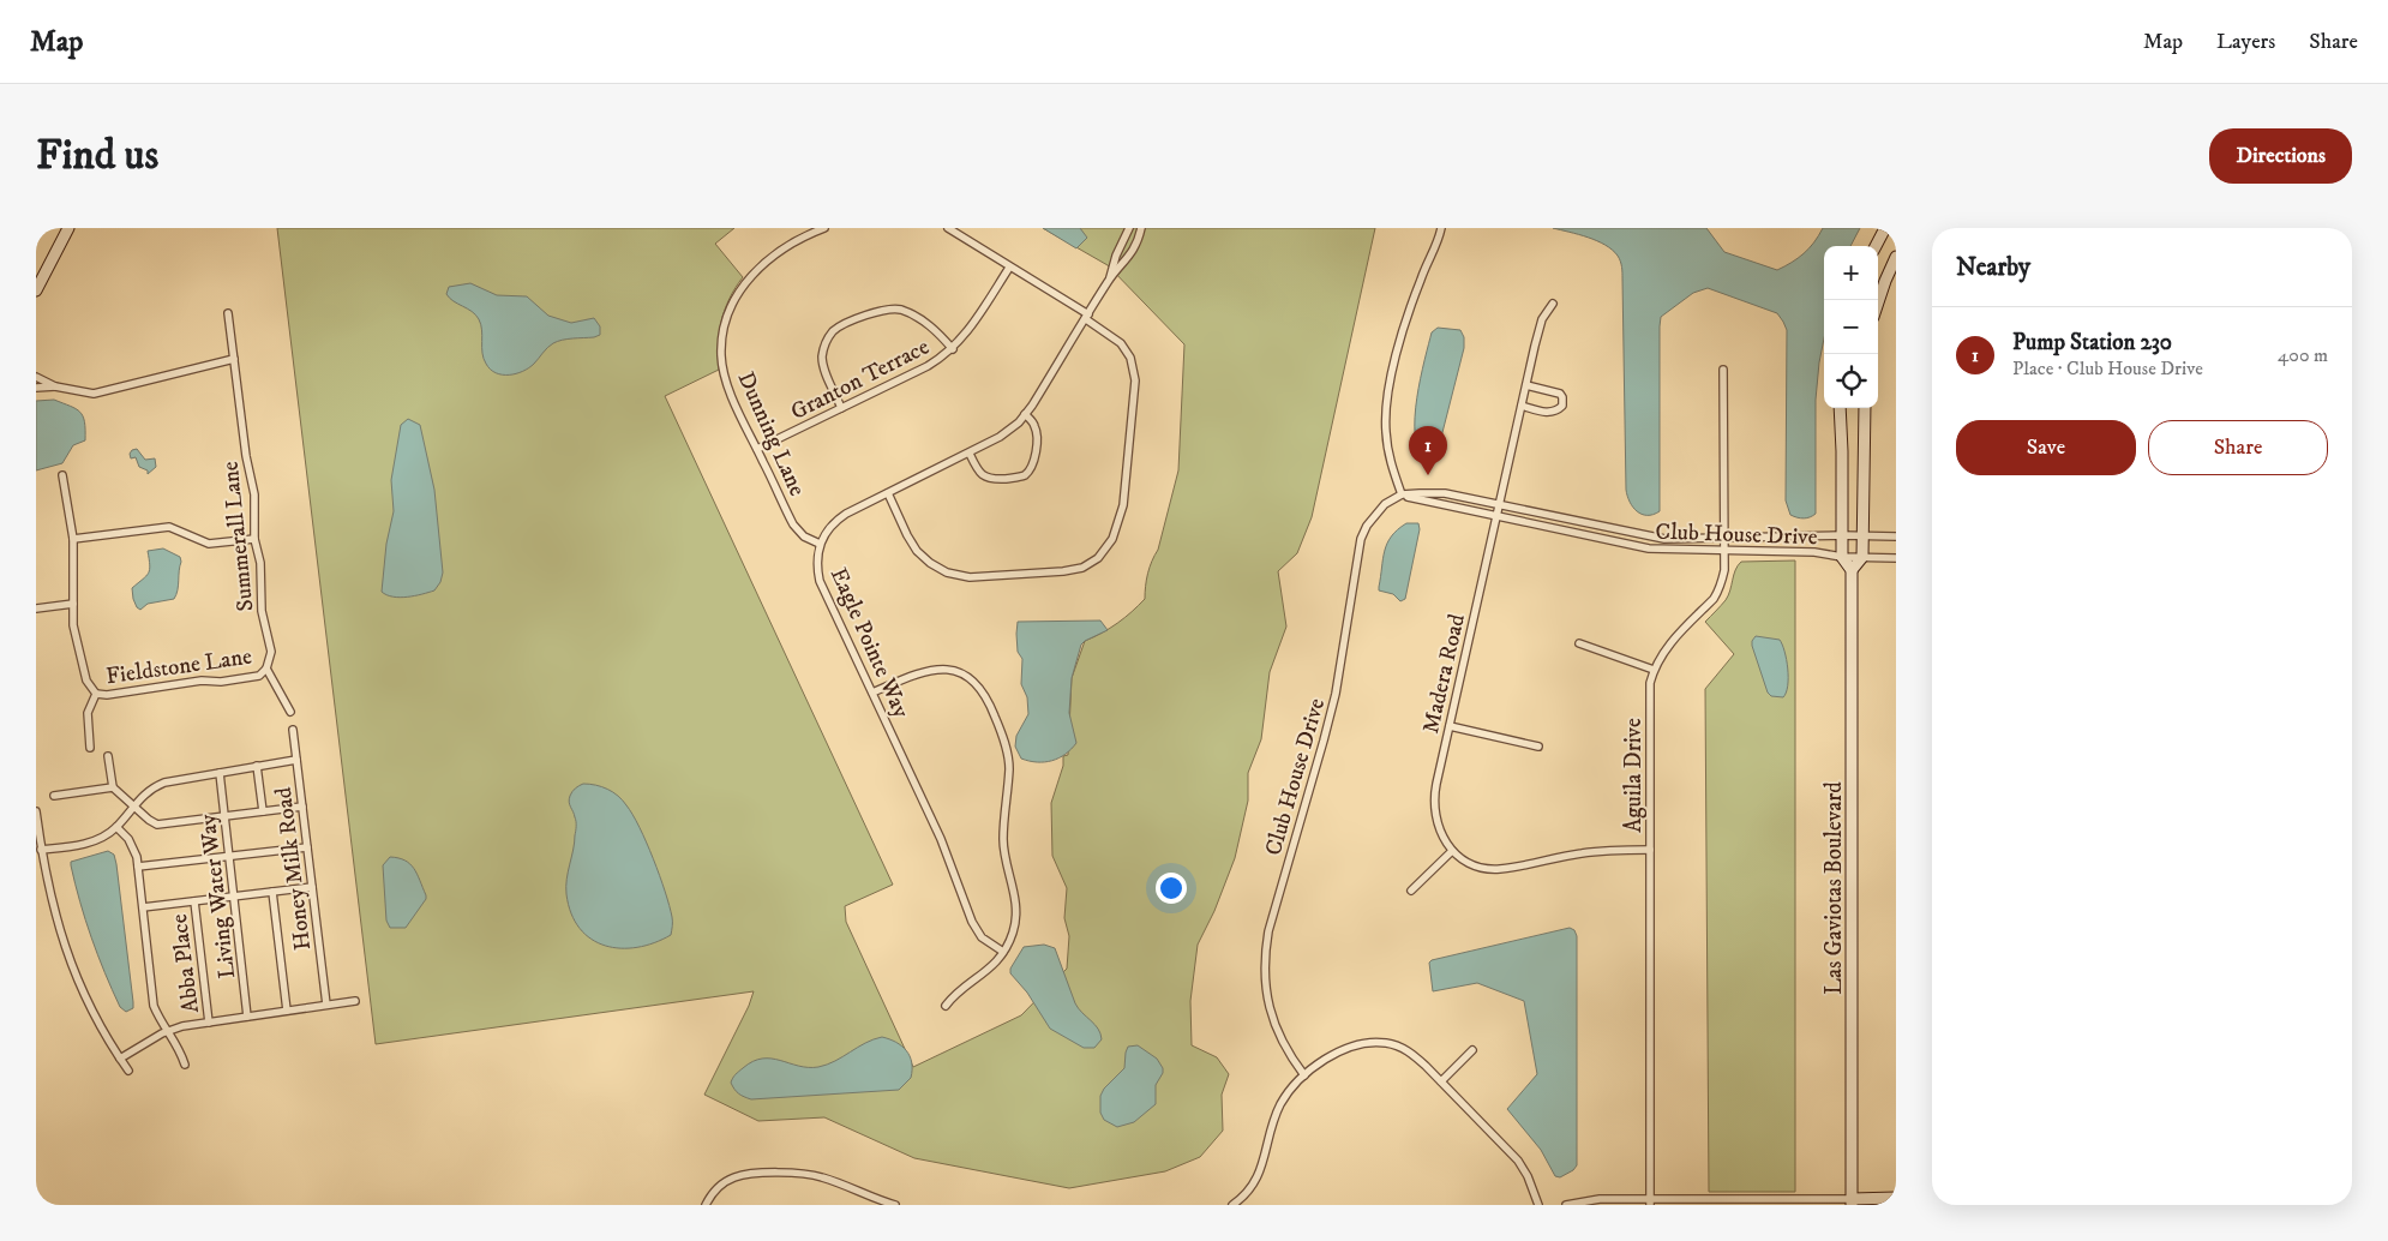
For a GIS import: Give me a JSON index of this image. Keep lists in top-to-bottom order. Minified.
{"streets":{"street":["Granton Terrace","Dunning Lane","Club House Drive","Summerall Lane","Eagle Pointe Way","Fieldstone Lane","Madera Road","Aguila Drive","Honey Milk Road","Las Gaviotas Boulevard","Living Water Way","Abba Place"]},"crossings":[["Granton Terrace","Dunning Lane"],["Dunning Lane","Eagle Pointe Way"],["Club House Drive","Madera Road"],["Club House Drive","Aguila Drive"],["Summerall Lane","Fieldstone Lane"],["Madera Road","Aguila Drive"]],"page":{"header":"Map","nav":["Map","Layers","Share"],"buttons":["Directions",["Save","Share"]],"title":"Find us","heading":"Nearby","map_buttons":["+","−"],"list":[{"mark":"1","name":"Pump Station 230","note":"Place · Club House Drive","value":"400 m"}],"pins":"1"}}
